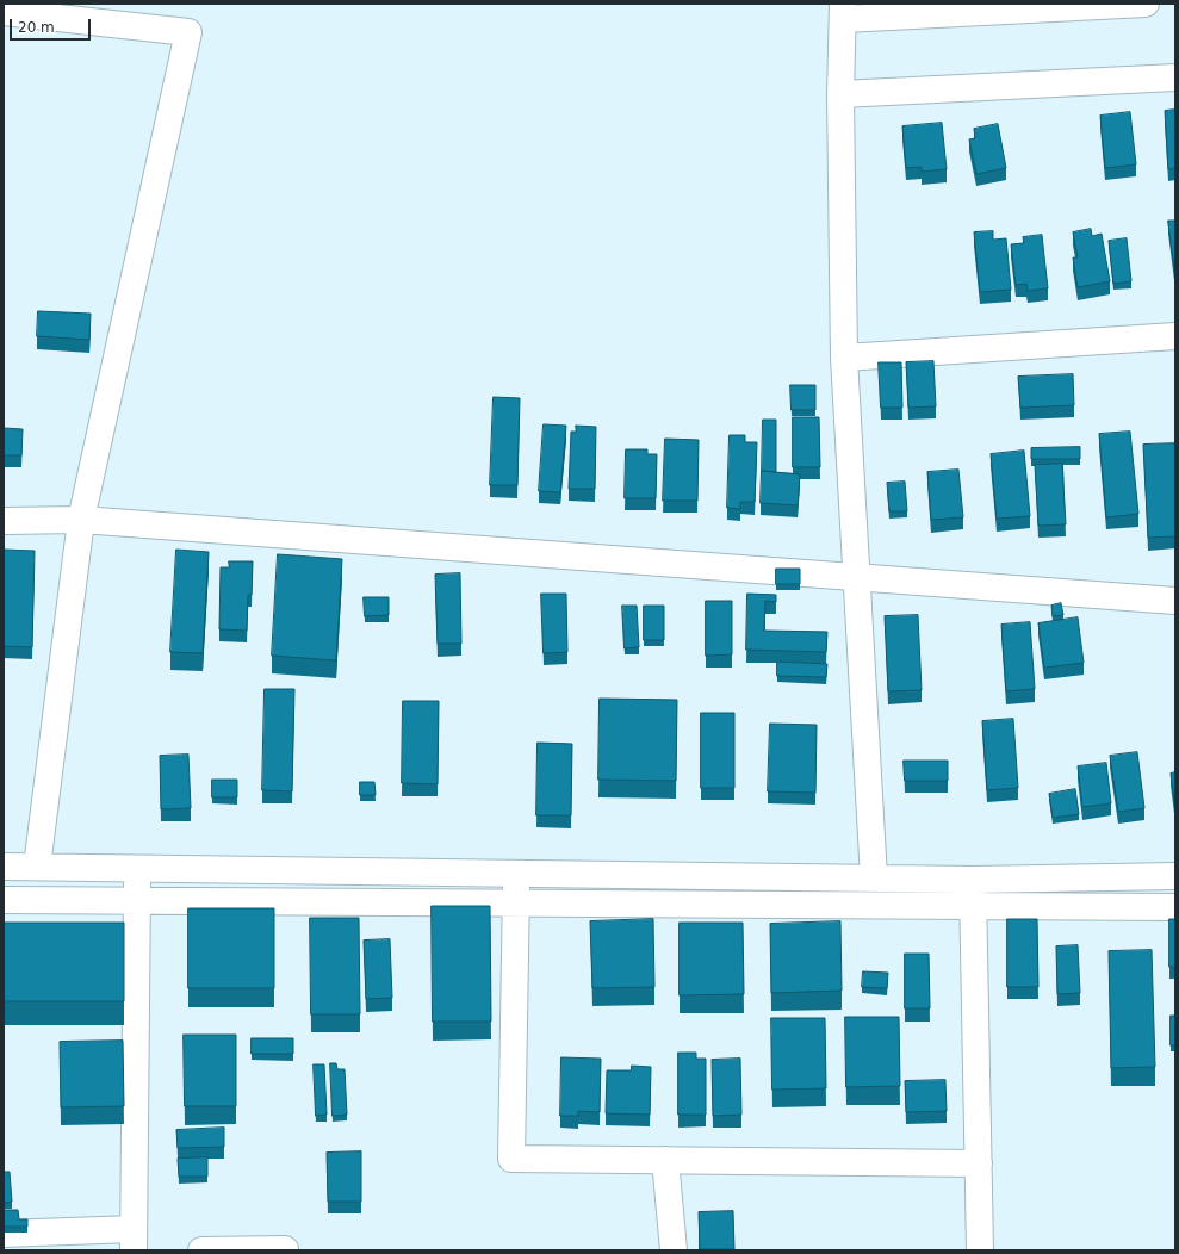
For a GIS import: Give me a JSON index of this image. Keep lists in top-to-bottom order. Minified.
{"scale_bar":"20 m"}
